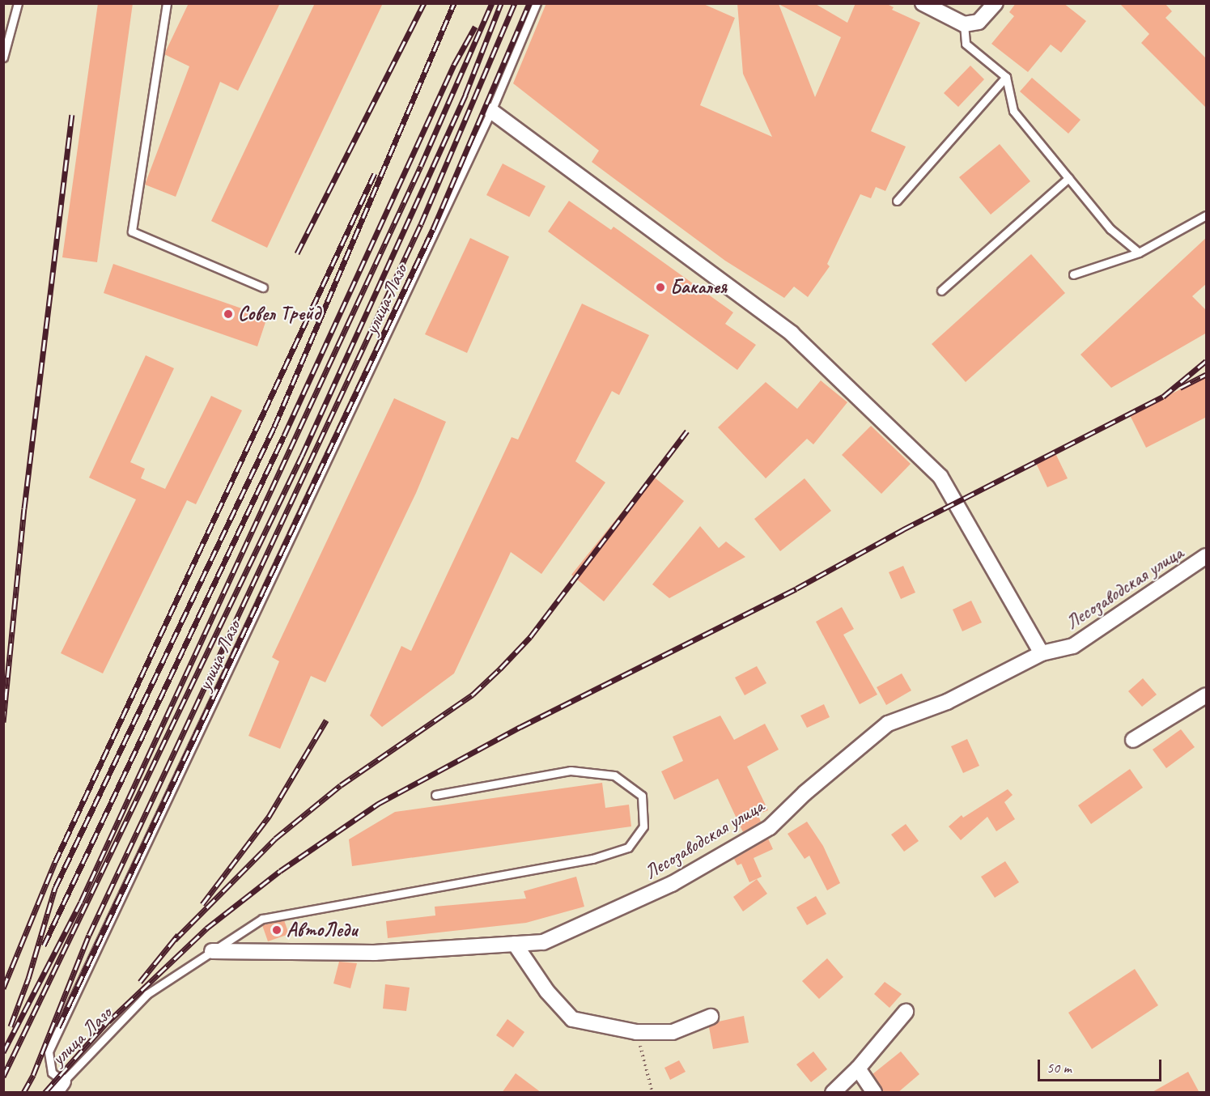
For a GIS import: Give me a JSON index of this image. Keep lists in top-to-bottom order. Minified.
{"streets":{"street":["Лесозаводская улица"],"lane":["улица Лазо"]},"crossings":[["улица Лазо","Лесозаводская улица"]],"places":["Бакалея","Совел Трейд","АвтоЛеди"],"scale_bar":"50 m"}
